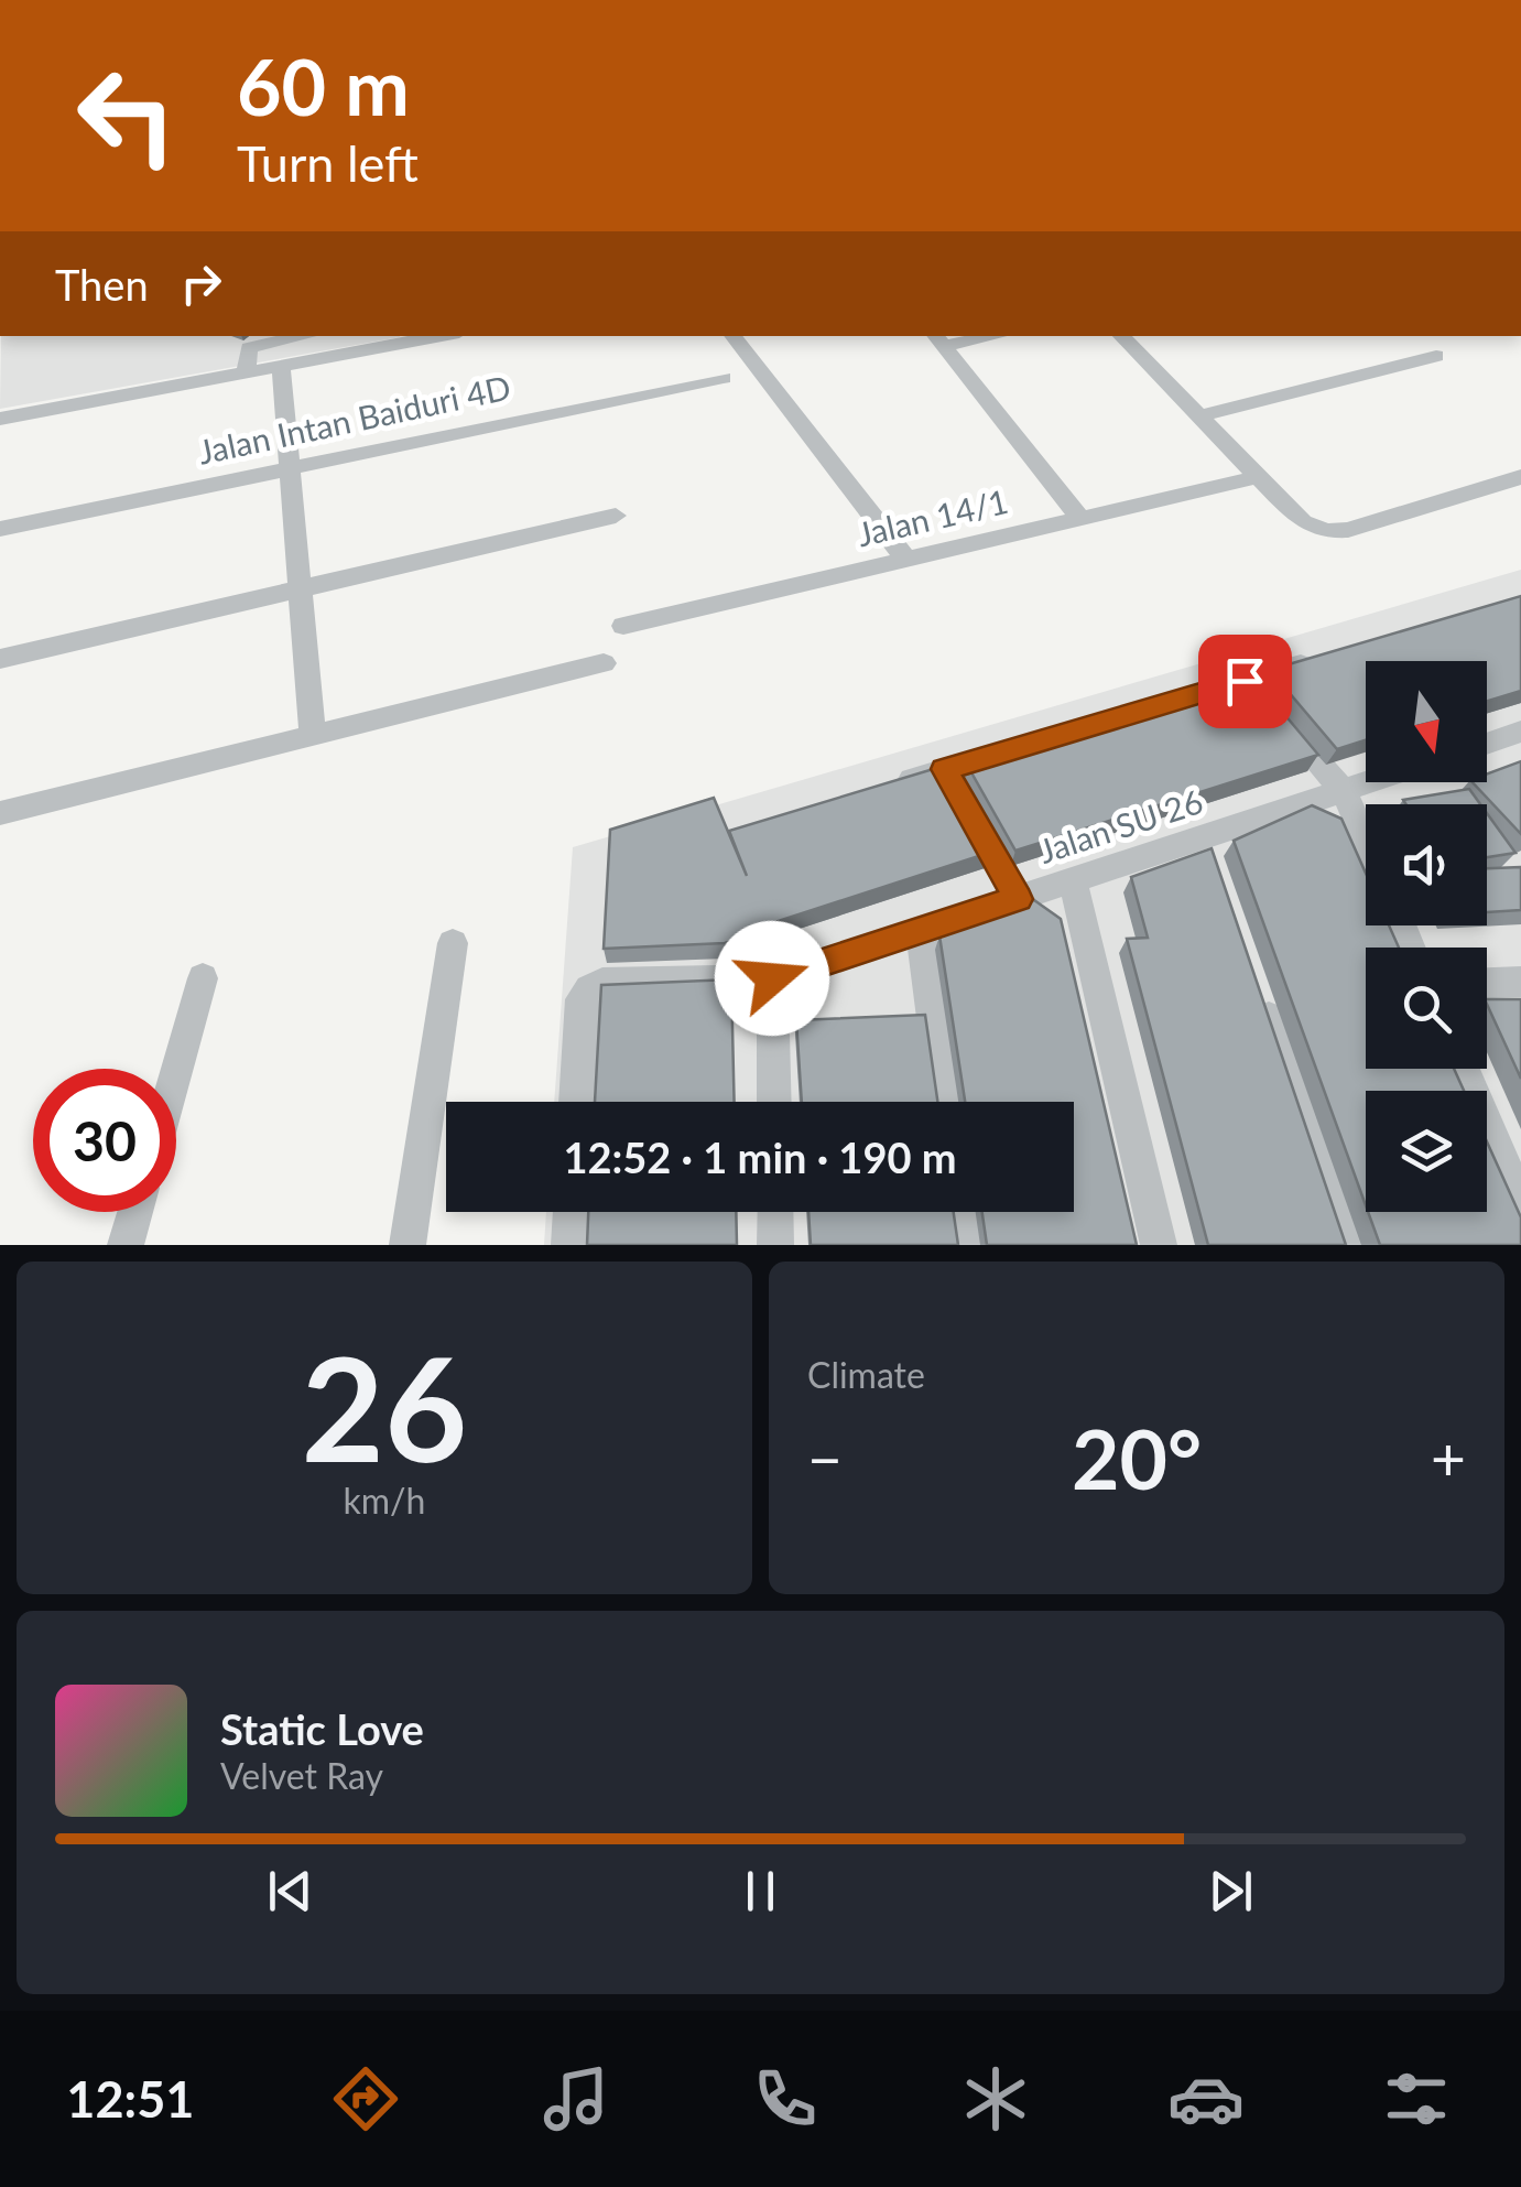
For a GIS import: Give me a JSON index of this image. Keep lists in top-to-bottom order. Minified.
{"streets":{"street":["Jalan Intan Baiduri 4D","Jalan 14/1","Jalan SU 26"]},"north":"bottom","page":{"turn":["60 m","Turn left"],"then":"Then","limit":"30","trip":"12:52 · 1 min · 190 m","tile":[["26","km/h"],"Climate"],"heat":["−","20°","+"],"song":["Static Love","Velvet Ray"],"tabs":"12:51"}}
